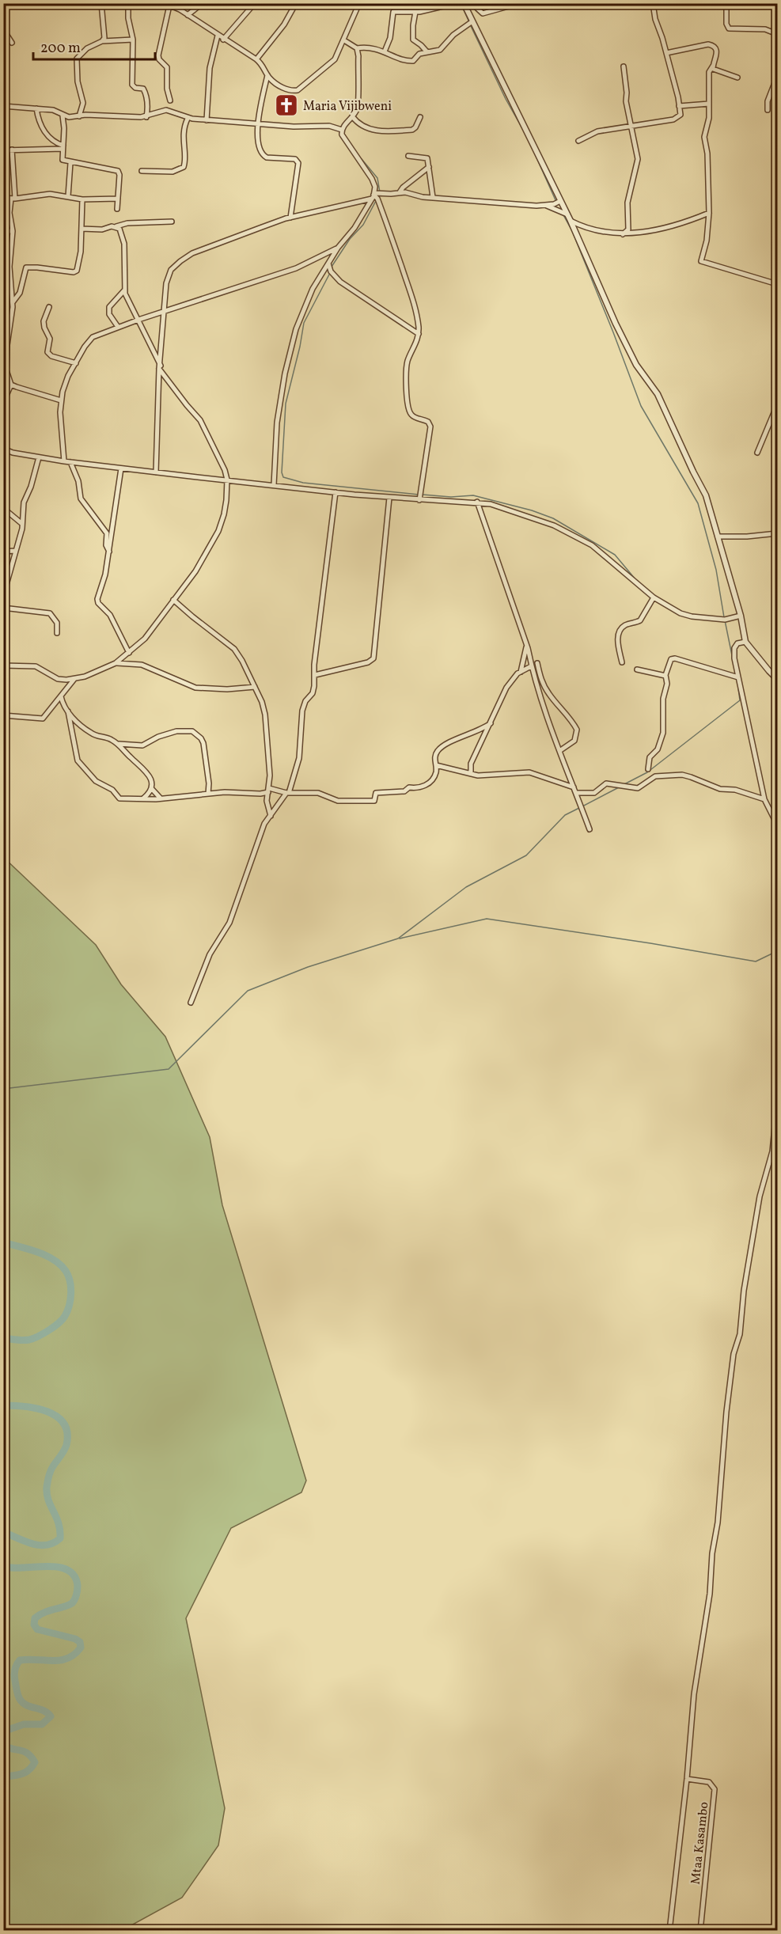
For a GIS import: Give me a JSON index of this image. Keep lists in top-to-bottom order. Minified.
{"streets":{"street":["Mtaa Kasambo"]},"places":{"church":["Maria Vijibweni"]},"scale_bar":"200 m"}
